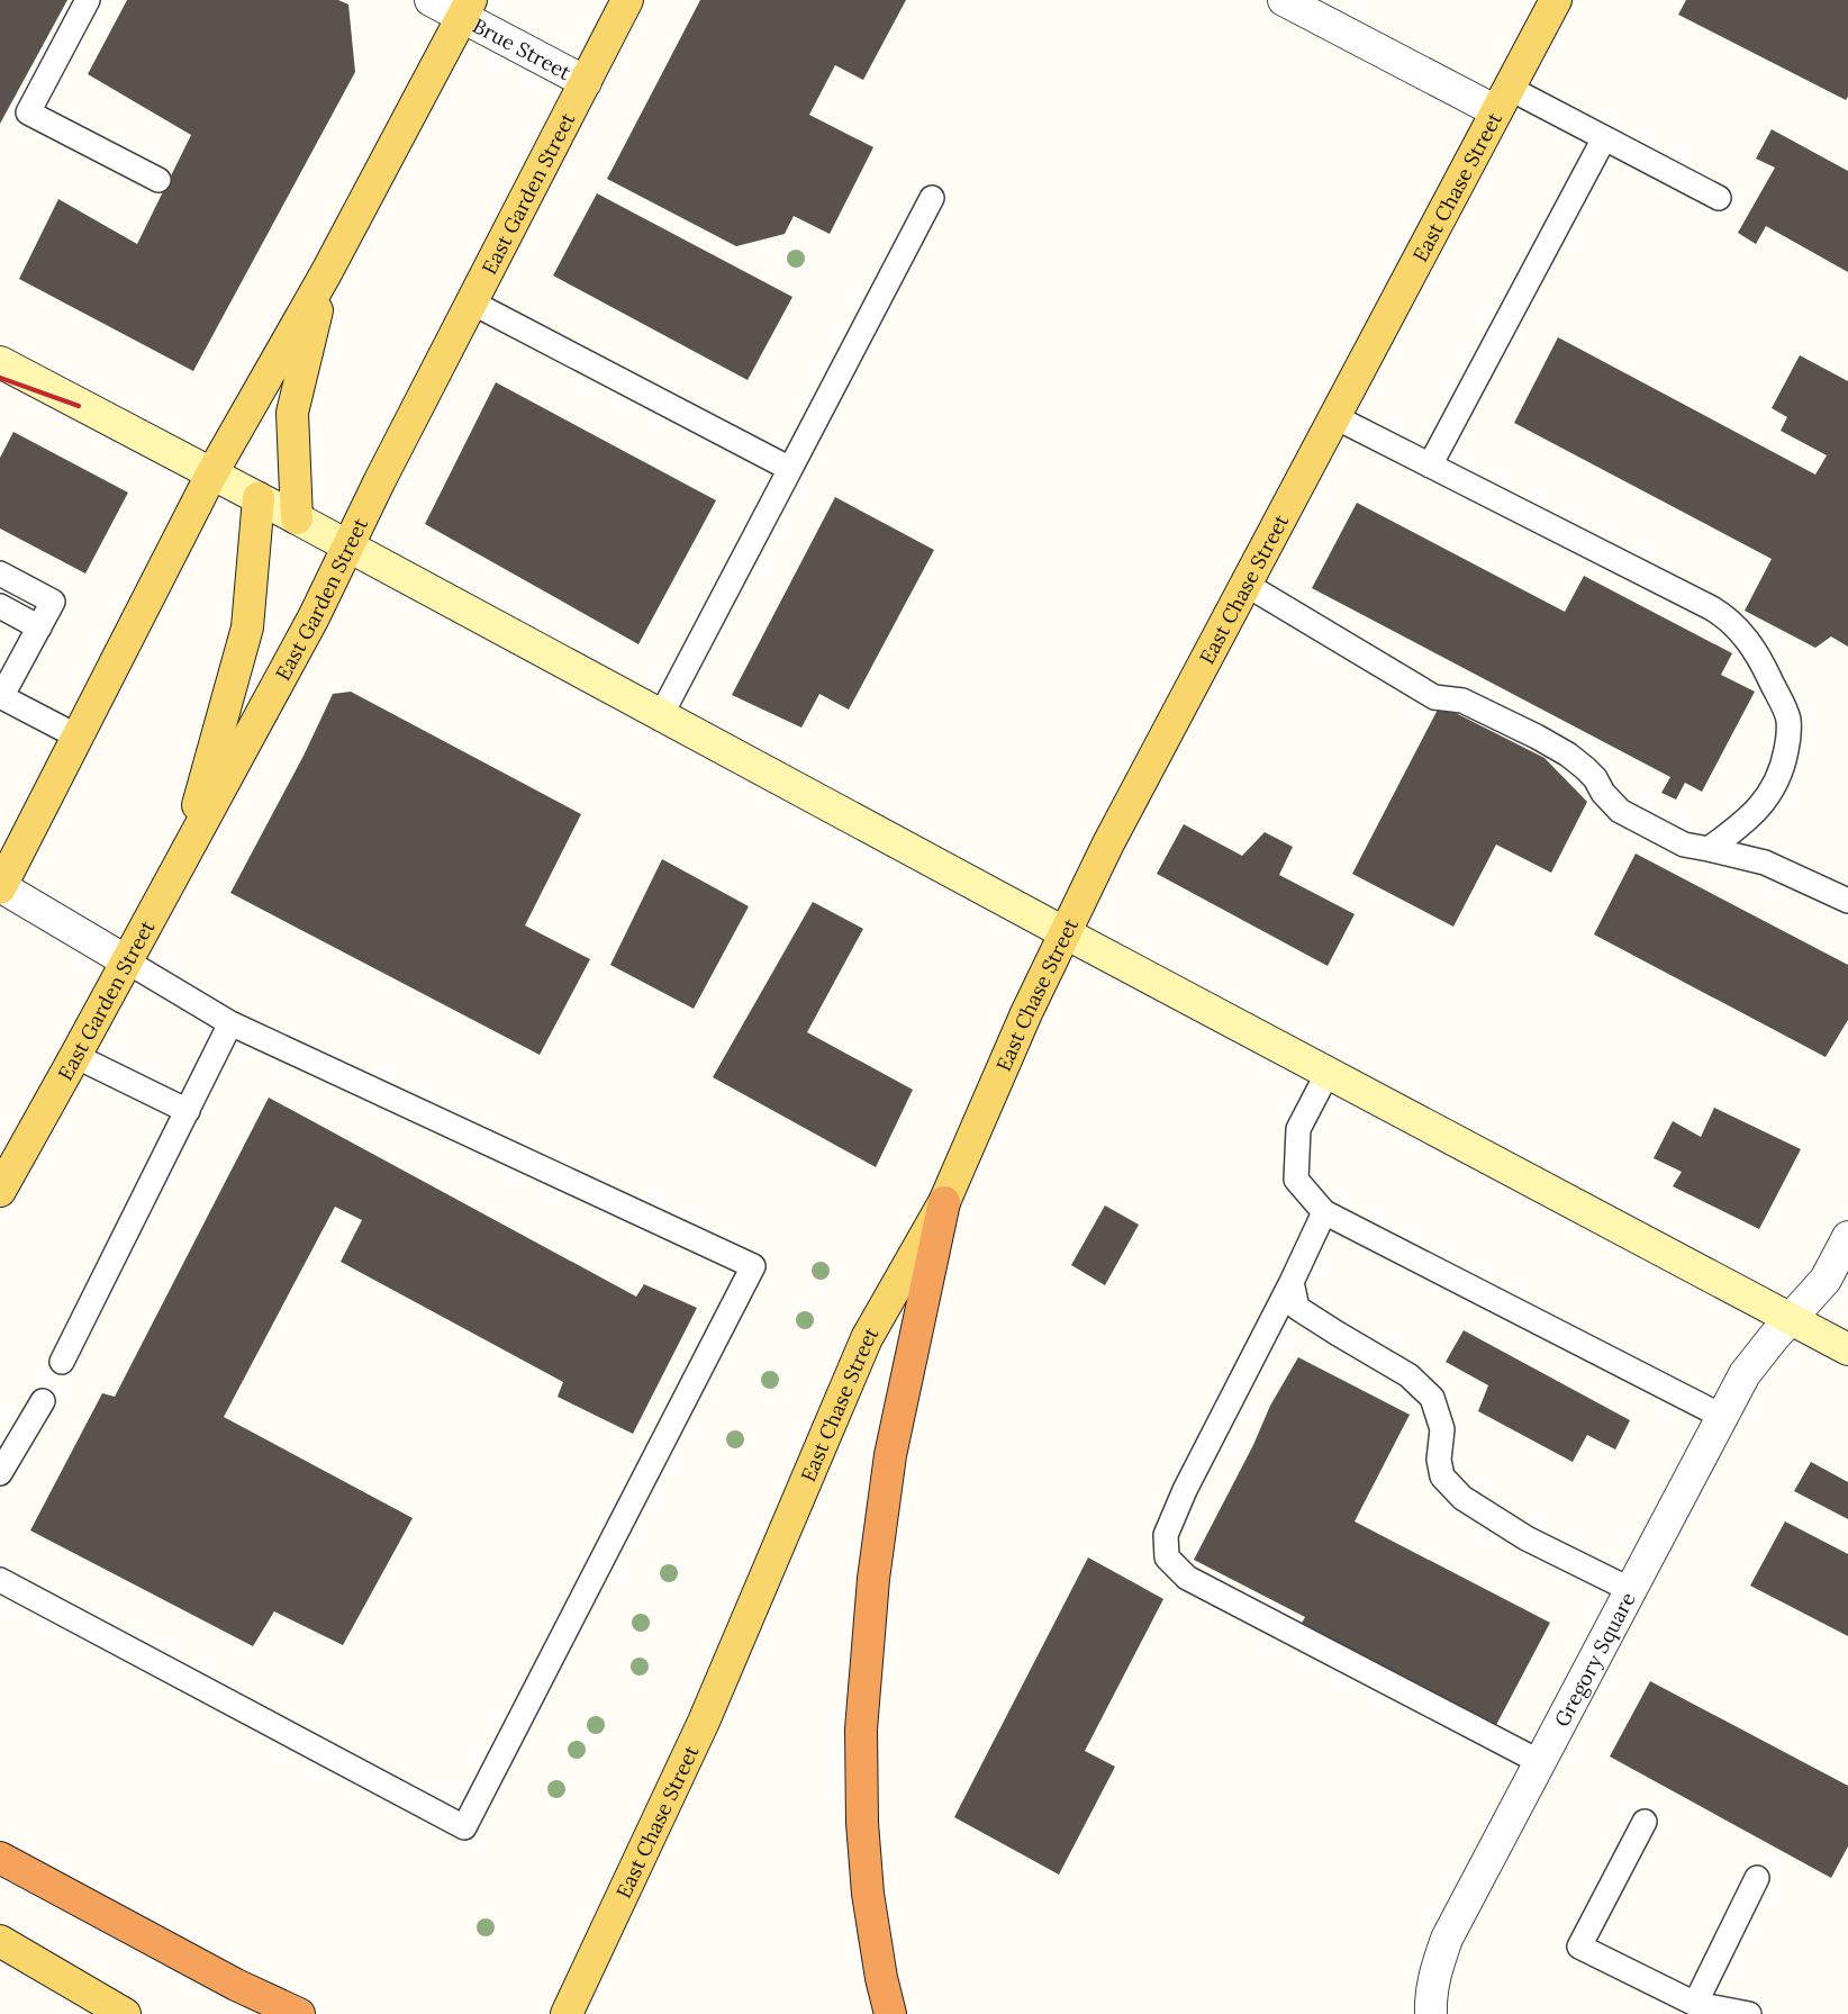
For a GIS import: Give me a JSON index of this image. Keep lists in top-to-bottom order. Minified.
{"streets":{"main road":["East Chase Street","East Garden Street"],"street":["Brue Street","Gregory Square"]},"crossings":[["Brue Street","East Garden Street"]]}
